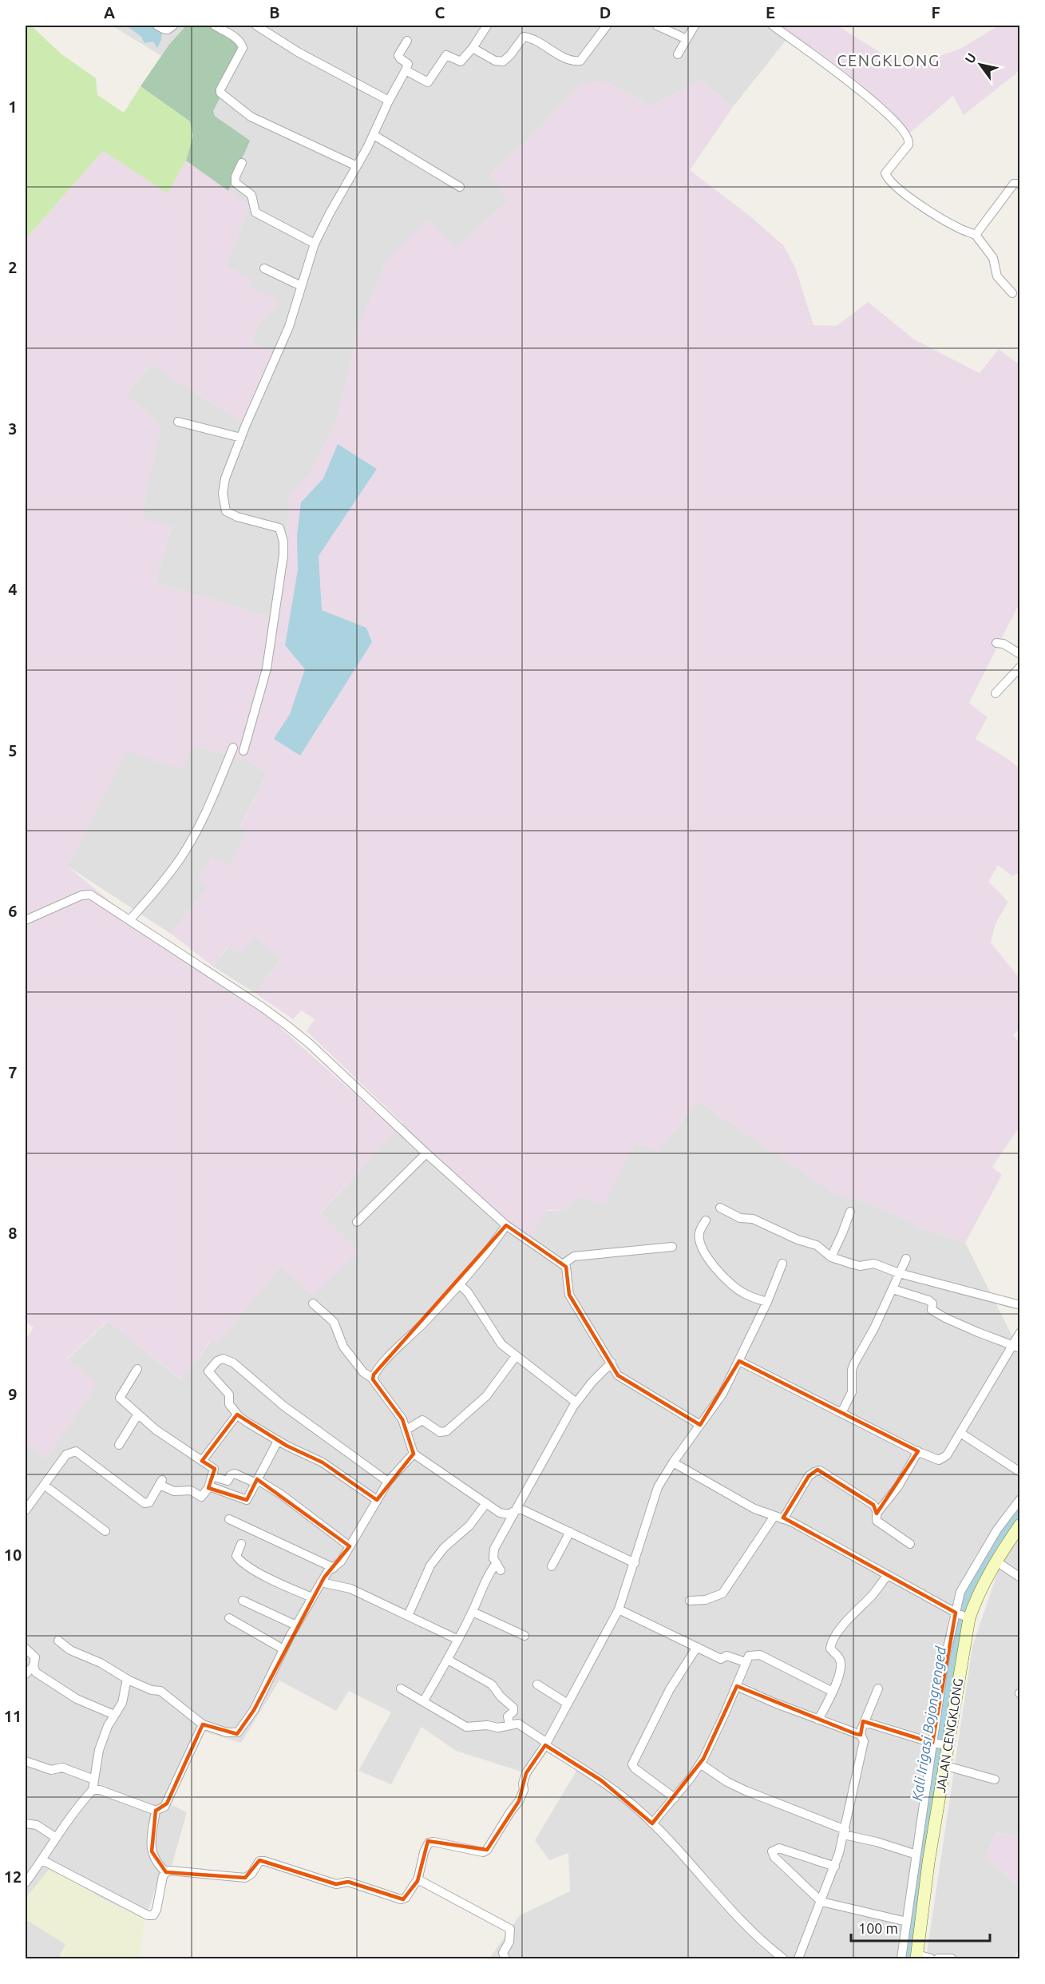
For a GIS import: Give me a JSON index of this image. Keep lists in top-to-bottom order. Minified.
{"streets":{"main road":["JALAN CENGKLONG"]},"districts":["CENGKLONG"],"water":["Kali Irigasi Bojongrenged"],"scale_bar":"100 m","north":"top left","grid":{"columns":["A","B","C","D","E","F"],"rows":["1","2","3","4","5","6","7","8","9","10","11","12"]}}
